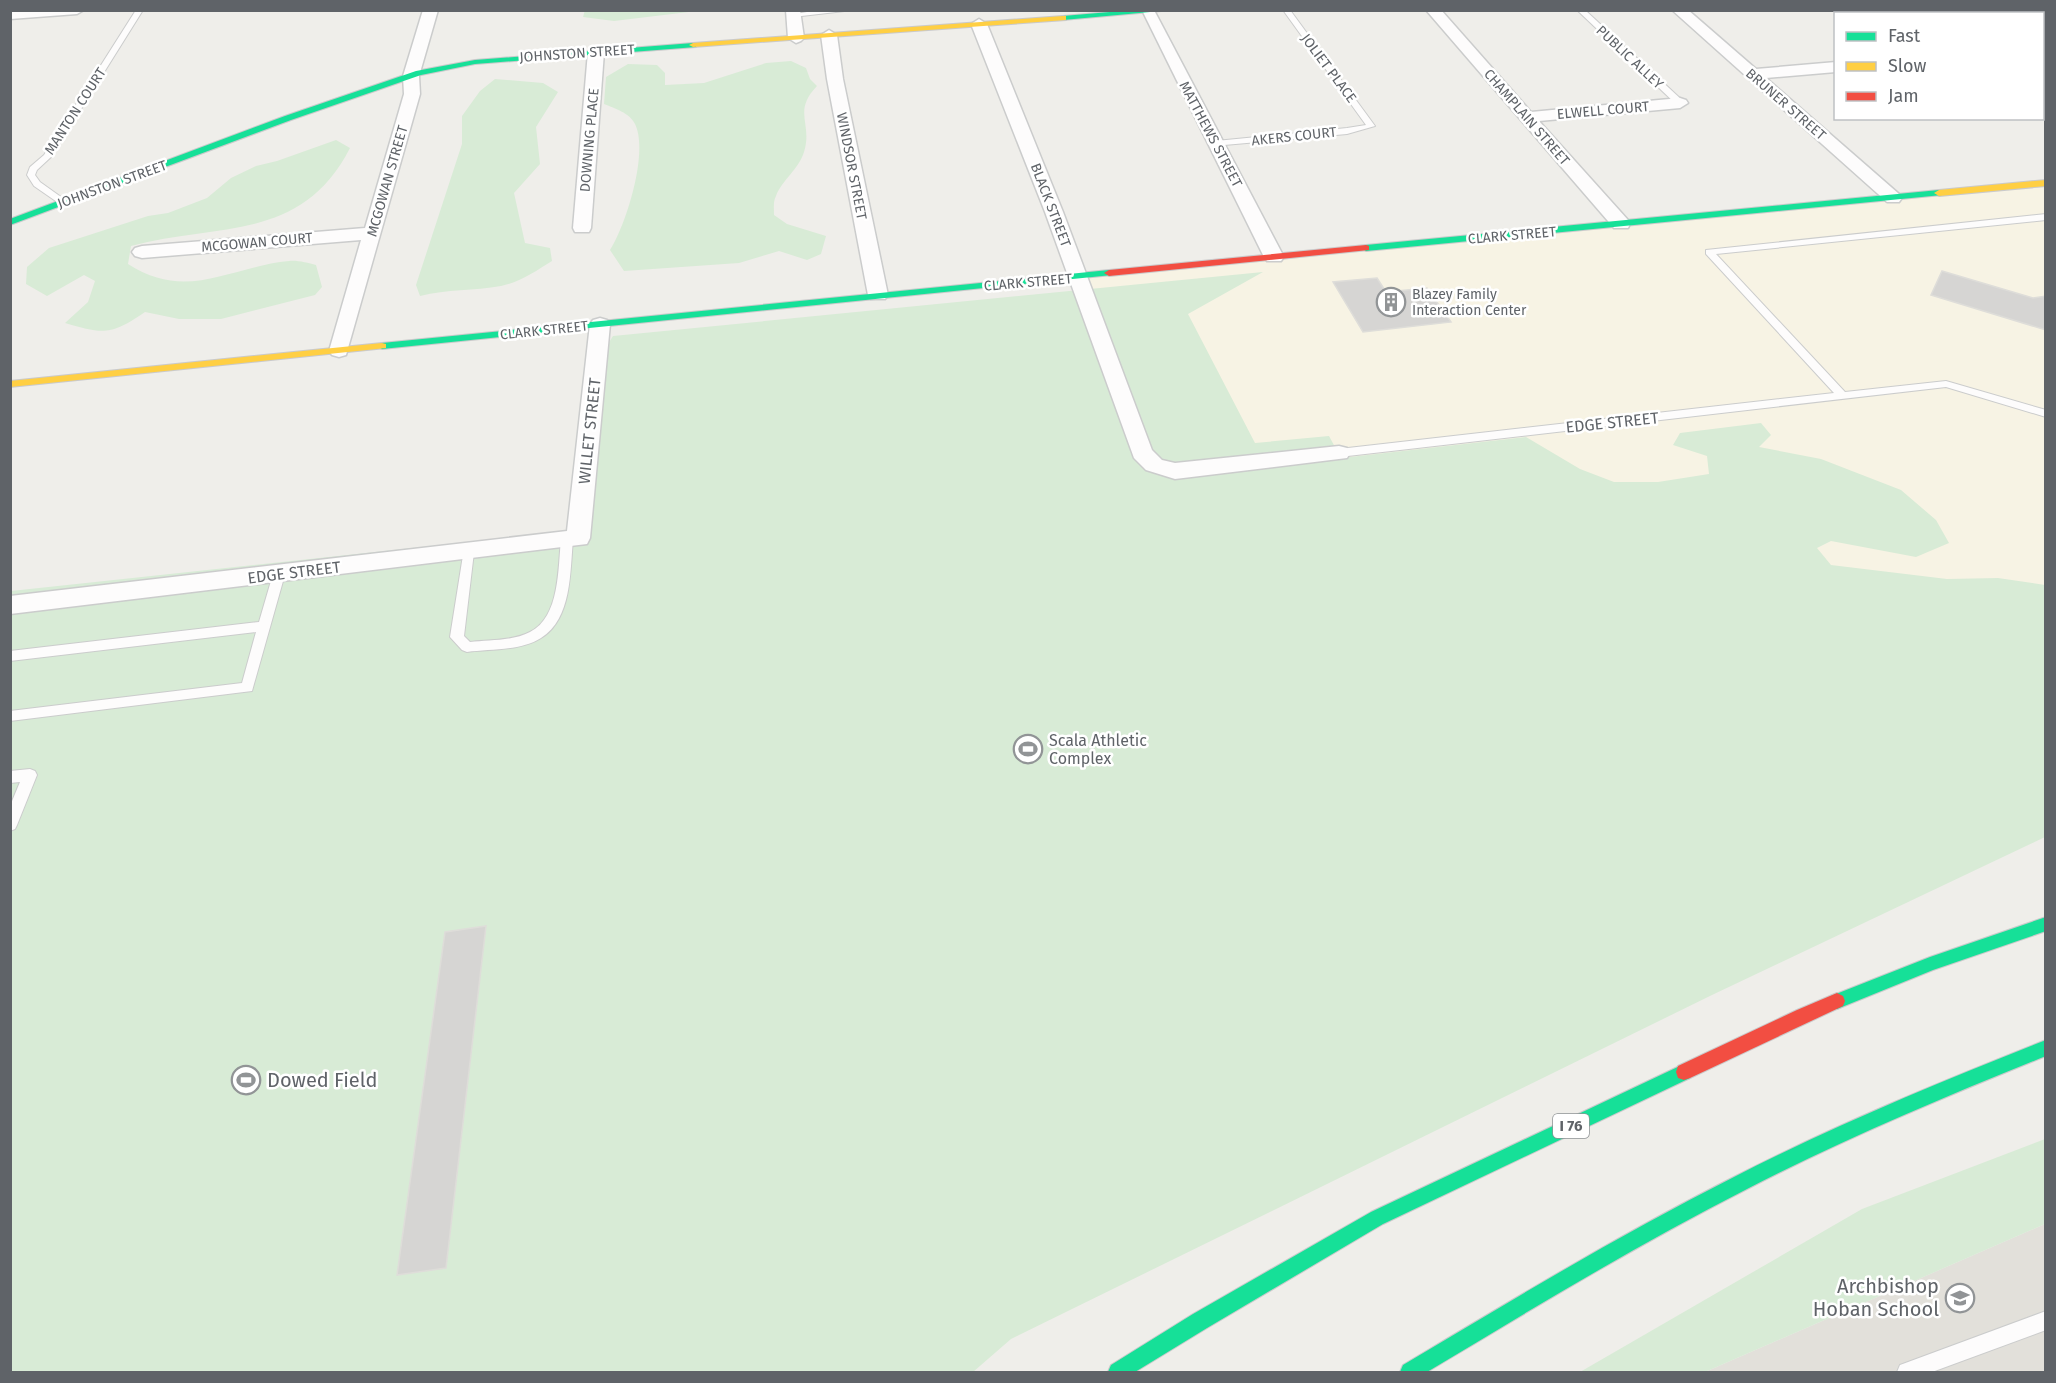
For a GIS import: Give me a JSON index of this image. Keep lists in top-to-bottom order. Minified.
{"streets":{"main road":["JOHNSTON STREET","CLARK STREET","I 76"],"street":["BRUNER STREET","ELWELL COURT","CHAMPLAIN STREET","MATTHEWS STREET","DOWNING PLACE","WINDSOR STREET","MCGOWAN STREET","BLACK STREET","MCGOWAN COURT","EDGE STREET","WILLET STREET"],"lane":["PUBLIC ALLEY","JOLIET PLACE","MANTON COURT","AKERS COURT"]},"crossings":[["JOHNSTON STREET","MANTON COURT"],["JOHNSTON STREET","MATTHEWS STREET"],["JOHNSTON STREET","DOWNING PLACE"],["JOHNSTON STREET","WINDSOR STREET"],["JOHNSTON STREET","MCGOWAN STREET"],["JOHNSTON STREET","BLACK STREET"],["PUBLIC ALLEY","ELWELL COURT"],["JOLIET PLACE","AKERS COURT"],["BRUNER STREET","CLARK STREET"],["ELWELL COURT","CHAMPLAIN STREET"],["CHAMPLAIN STREET","CLARK STREET"],["MATTHEWS STREET","AKERS COURT"],["MATTHEWS STREET","CLARK STREET"],["WINDSOR STREET","CLARK STREET"],["MCGOWAN STREET","CLARK STREET"],["MCGOWAN STREET","MCGOWAN COURT"],["BLACK STREET","CLARK STREET"],["BLACK STREET","EDGE STREET"],["CLARK STREET","WILLET STREET"],["EDGE STREET","WILLET STREET"]],"places":{"building":["Blazey Family Interaction Center"],"sports":["Scala Athletic Complex","Dowed Field"],"school or university":["Archbishop Hoban School"]},"legend":["Fast","Slow","Jam"]}
